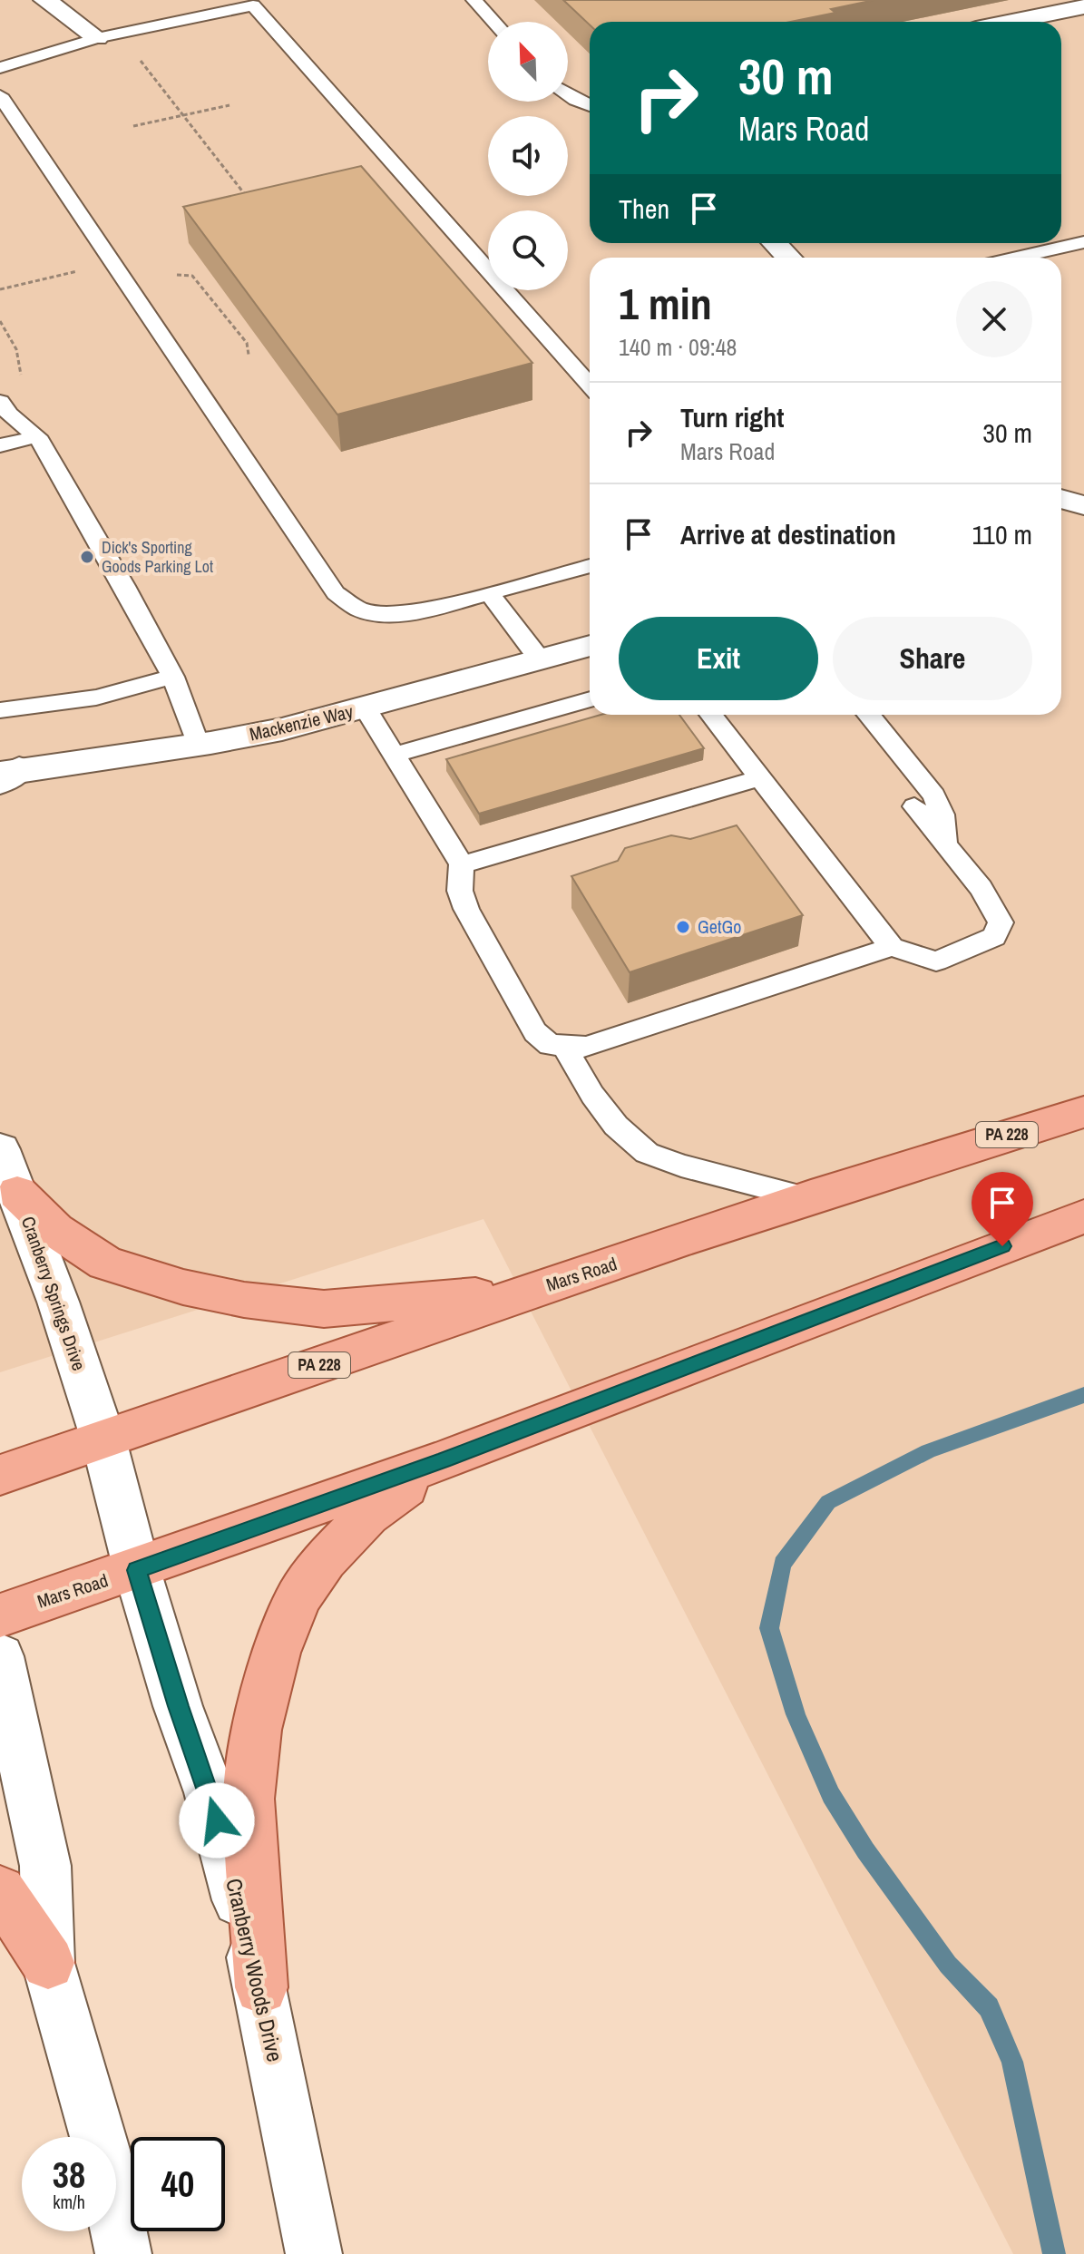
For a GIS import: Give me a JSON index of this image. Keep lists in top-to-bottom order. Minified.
{"streets":{"main road":["PA 228","Mars Road"],"street":["Mackenzie Way","Cranberry Springs Drive","Cranberry Woods Drive"]},"crossings":[["Mars Road","Cranberry Springs Drive"],["Mars Road","Cranberry Woods Drive"],["Cranberry Springs Drive","Cranberry Woods Drive"]],"places":["Dick's Sporting Goods Parking Lot","GetGo"],"north":"top left","page":{"turn":["30 m","Mars Road"],"then":"Then","heading":["1 min","140 m · 09:48"],"list":[{"name":"Turn right","note":"Mars Road","value":"30 m"},{"name":"Arrive at destination","value":"110 m"}],"buttons":["Exit","Share"],"speed":"38 km/h","limit":"40"}}
